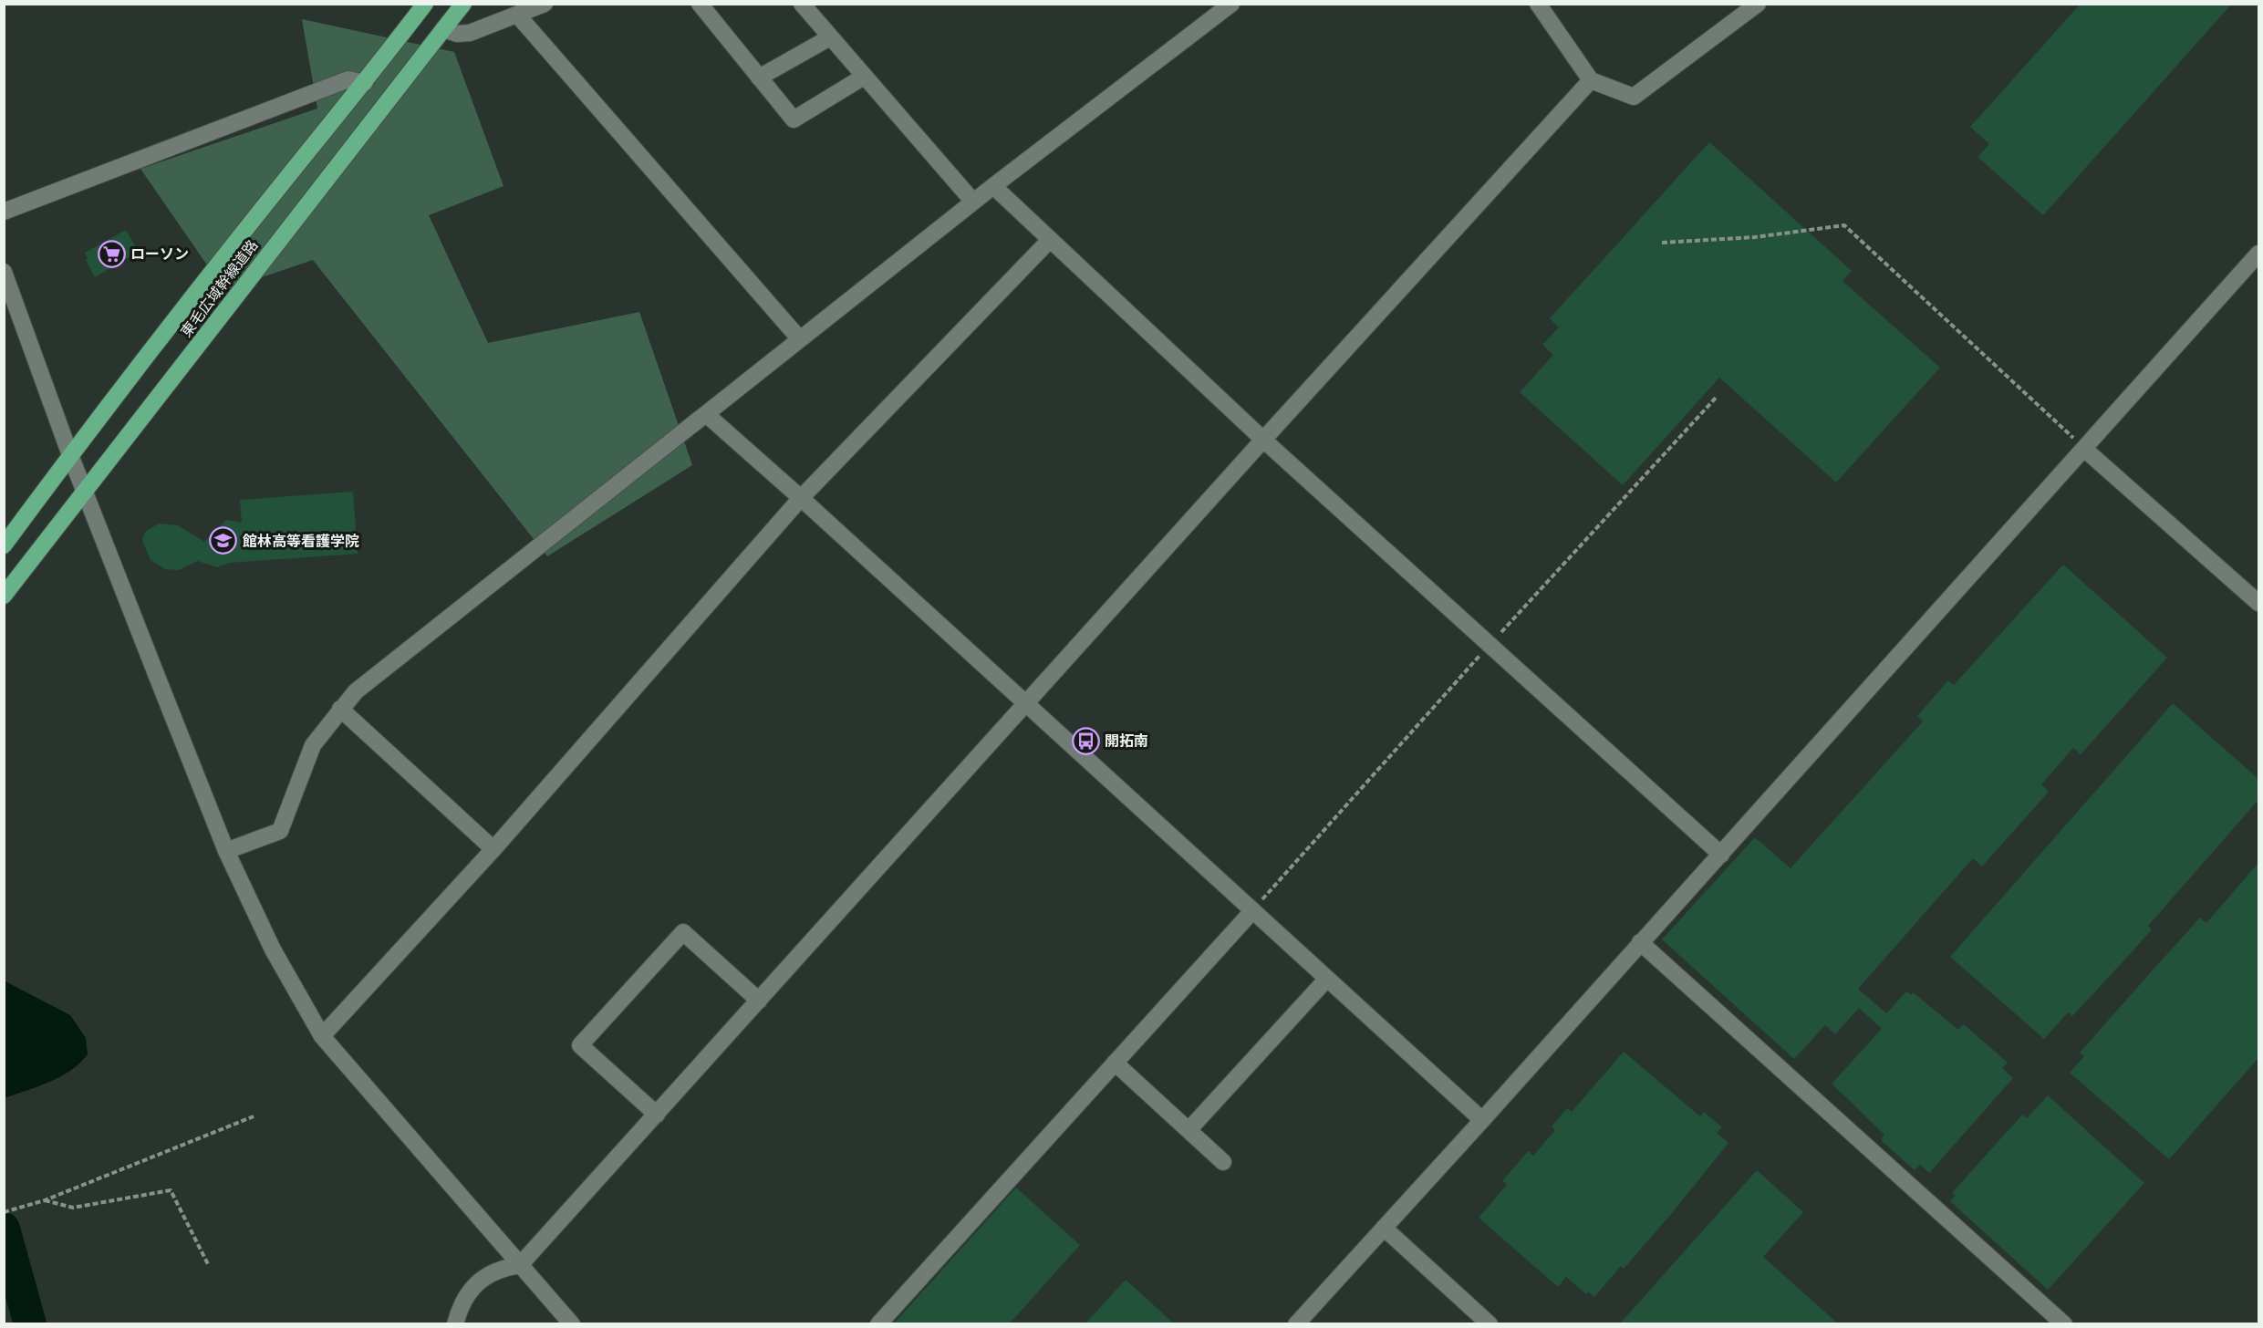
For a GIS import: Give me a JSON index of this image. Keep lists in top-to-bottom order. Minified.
{"streets":{"highway":["東毛広域幹線道路"]},"places":{"supermarket":["ローソン"],"school or university":["館林高等看護学院"],"bus stop":["開拓南"]}}
